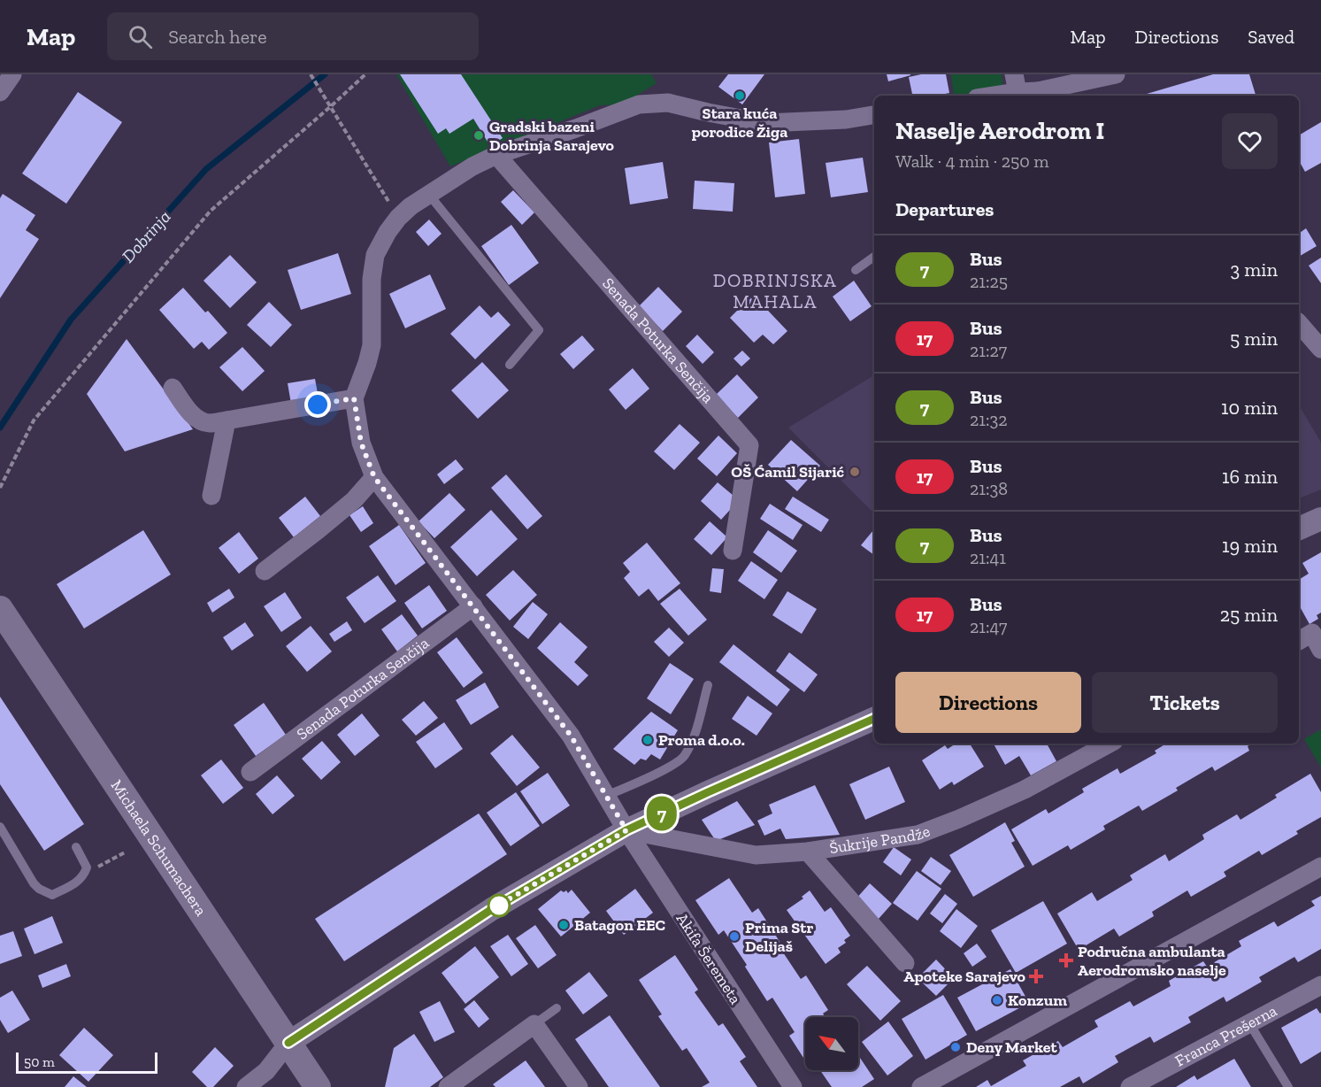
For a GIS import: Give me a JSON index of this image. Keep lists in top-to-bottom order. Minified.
{"streets":{"main road":["Michaela Schumachera"],"street":["Senada Poturka Senčija","Šukrije Pandže","Akifa Šeremeta","Franca Prešerna"]},"crossings":[["Šukrije Pandže","Akifa Šeremeta"]],"districts":["DOBRINJSKA MAHALA"],"water":["Dobrinja"],"places":{"other":["Stara kuća porodice Žiga","Gradski bazeni Dobrinja Sarajevo","OŠ Ćamil Sijarić","Proma d.o.o.","Batagon EEC","Prima Str Delijaš","Konzum","Deny Market"],"health":["Područna ambulanta Aerodromsko naselje","Apoteke Sarajevo"]},"lines":["bus line 7"],"scale_bar":"50 m","north":"top left","page":{"header":"Map","search":"Search here","nav":["Map","Directions","Saved"],"on_map":"7","heading":[["Naselje Aerodrom I","Walk · 4 min · 250 m"],"Departures"],"list":[{"mark":"7","name":"Bus","note":"21:25","value":"3 min"},{"mark":"17","name":"Bus","note":"21:27","value":"5 min"},{"mark":"7","name":"Bus","note":"21:32","value":"10 min"},{"mark":"17","name":"Bus","note":"21:38","value":"16 min"},{"mark":"7","name":"Bus","note":"21:41","value":"19 min"},{"mark":"17","name":"Bus","note":"21:47","value":"25 min"}],"buttons":["Directions","Tickets"],"scale":"50 m"}}
